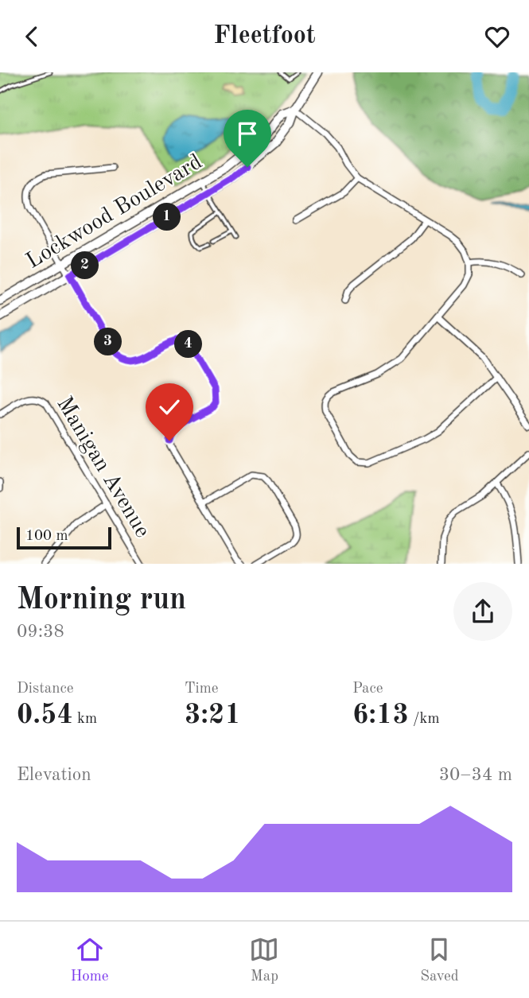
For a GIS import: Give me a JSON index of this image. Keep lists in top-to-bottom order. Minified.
{"streets":{"main road":["Lockwood Boulevard"],"street":["Manigan Avenue"]},"scale_bar":"100 m","page":{"header":"Fleetfoot","pins":["1","2","3","4"],"scale":"100 m","heading":["Morning run","09:38"],"stats":[["Distance","0.54 km"],["Time","3:21"],["Pace","6:13 /km"]],"chart":["Elevation","30–34 m"],"tabs":["Home","Map","Saved"]}}
